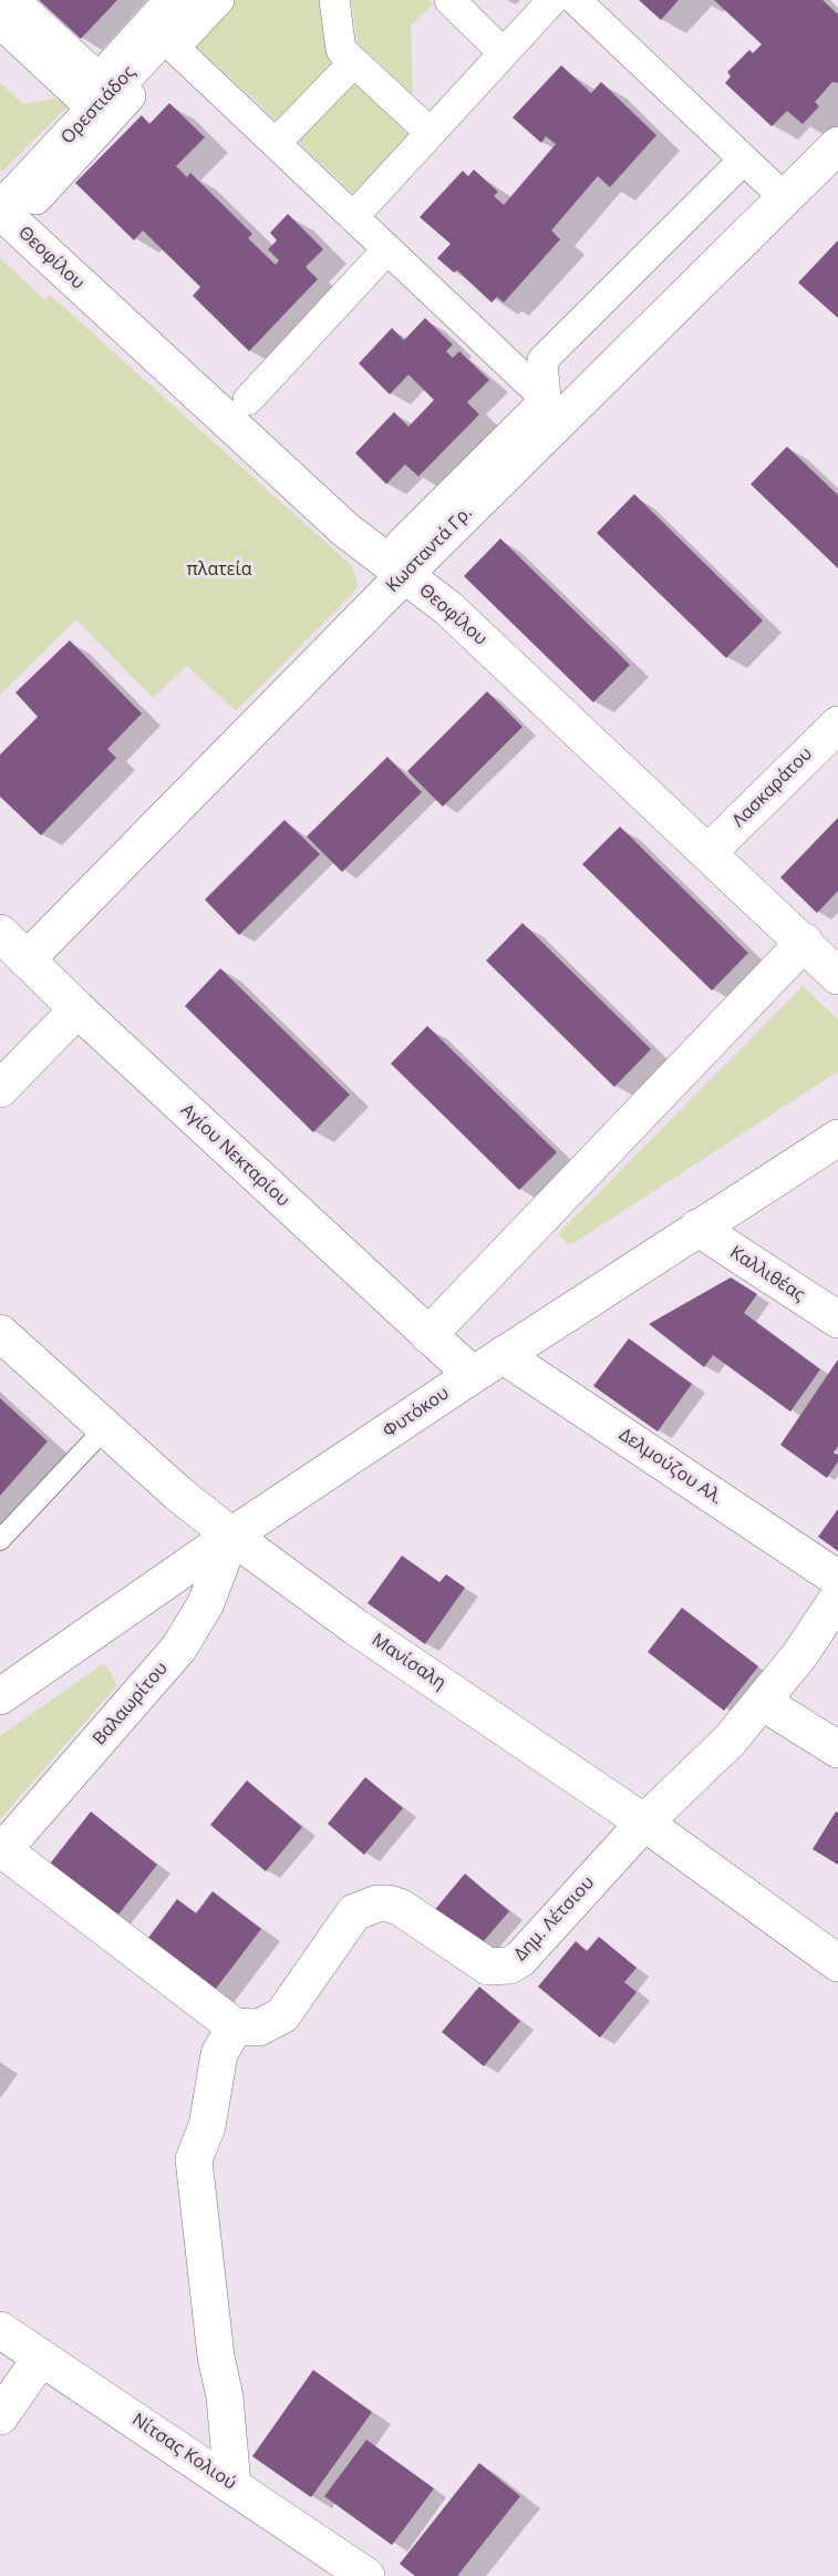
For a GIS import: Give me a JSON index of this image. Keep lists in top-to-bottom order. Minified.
{"streets":{"street":["Ορεστιάδος","Θεοφίλου","Κωσταντά Γρ.","Λασκαράτου","Αγίου Νεκταρίου","Καλλιθέας","Φυτόκου","Δελμούζου Αλ.","Μανίσαλη","Βαλαωρίτου","Δημ. Λέτσιου","Νίτσας Κολιού"]},"crossings":[["Ορεστιάδος","Θεοφίλου"],["Θεοφίλου","Κωσταντά Γρ."],["Θεοφίλου","Λασκαράτου"],["Κωσταντά Γρ.","Αγίου Νεκταρίου"],["Αγίου Νεκταρίου","Φυτόκου"],["Καλλιθέας","Φυτόκου"],["Φυτόκου","Δελμούζου Αλ."],["Φυτόκου","Μανίσαλη"],["Φυτόκου","Βαλαωρίτου"],["Μανίσαλη","Βαλαωρίτου"],["Μανίσαλη","Δημ. Λέτσιου"]],"parks":["πλατεία"]}
